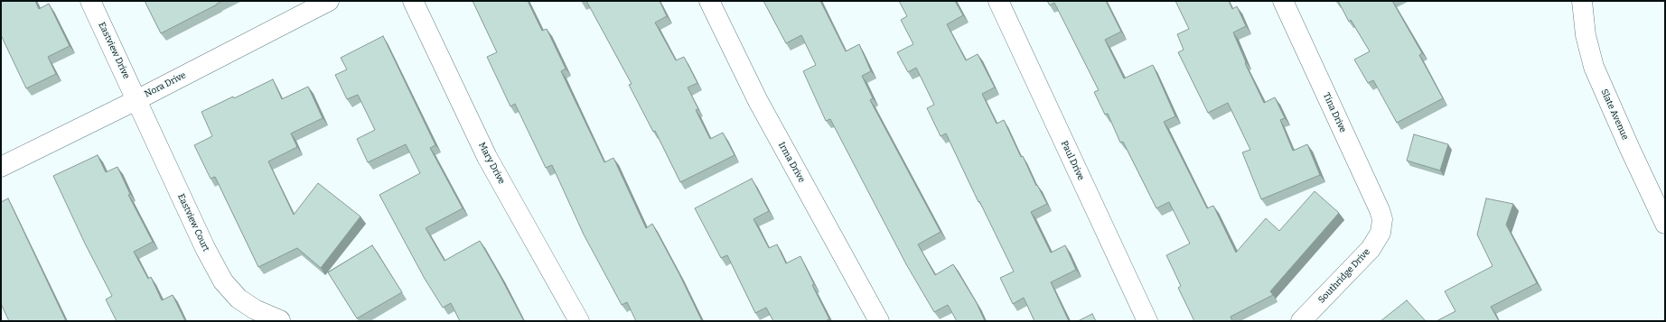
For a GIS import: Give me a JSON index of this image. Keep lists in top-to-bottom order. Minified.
{"streets":{"street":["Eastview Drive","Nora Drive","Tina Drive","Slate Avenue","Paul Drive","Irma Drive","Mary Drive","Eastview Court","Southridge Drive"]},"crossings":[["Eastview Drive","Nora Drive"],["Eastview Drive","Eastview Court"],["Nora Drive","Eastview Court"],["Tina Drive","Southridge Drive"]]}
